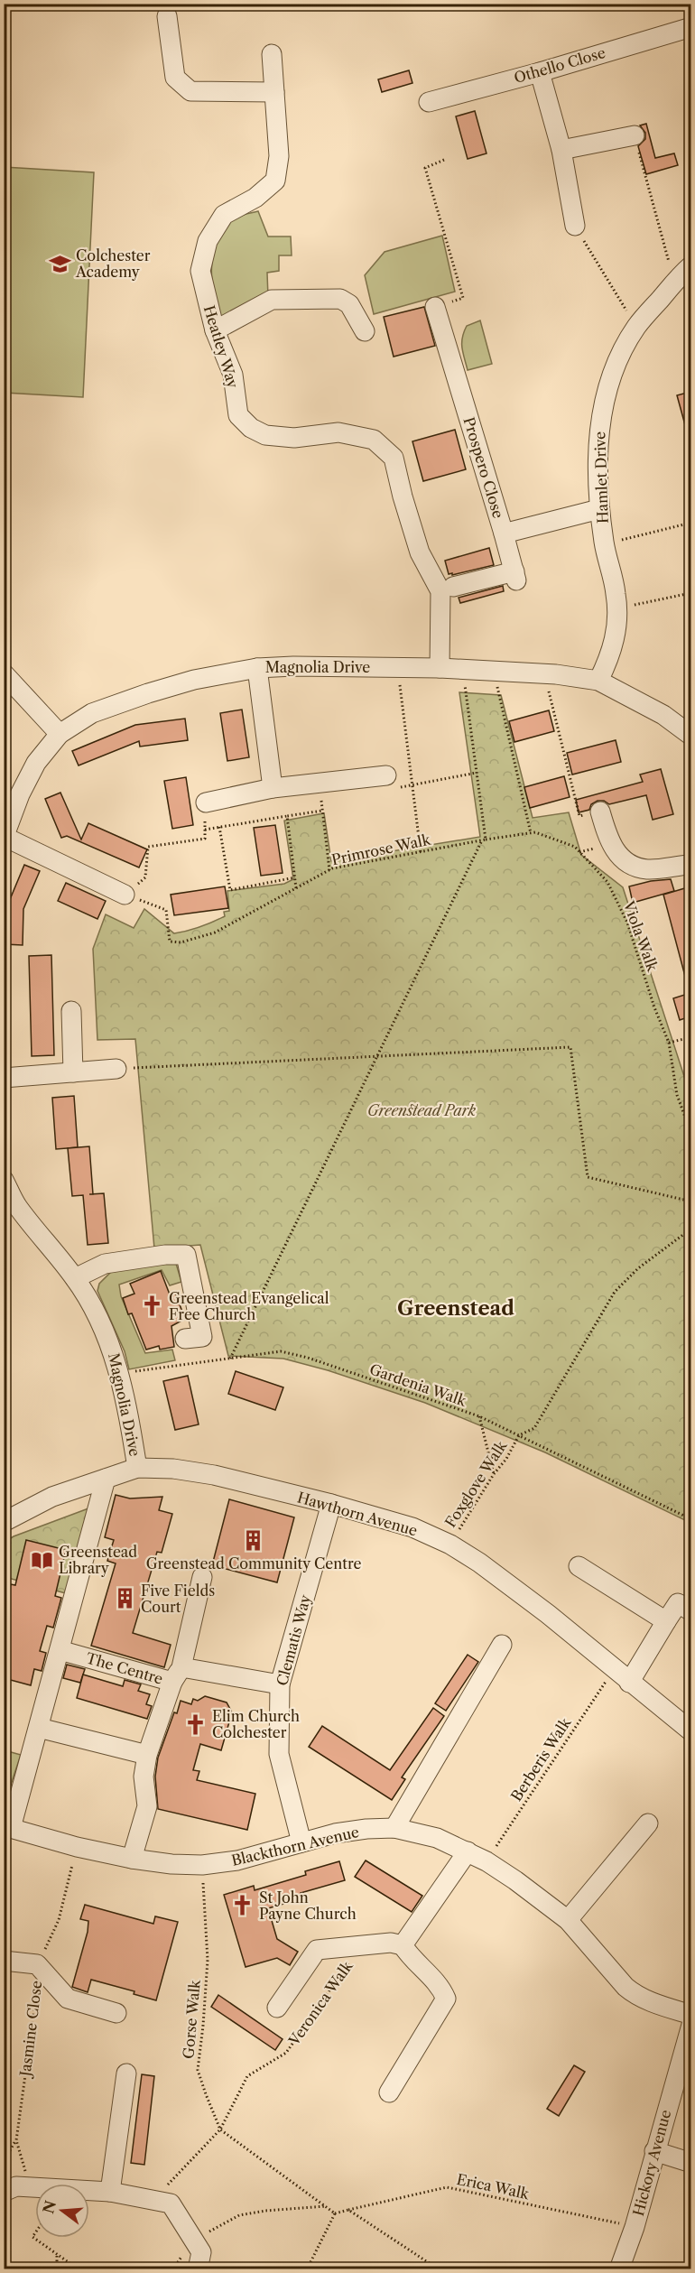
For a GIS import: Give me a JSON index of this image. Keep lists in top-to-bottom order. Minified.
{"streets":{"street":["Othello Close","Heatley Way","Prospero Close","Hamlet Drive","Magnolia Drive","Hawthorn Avenue","Clematis Way","The Centre","Blackthorn Avenue","Veronica Walk","Jasmine Close","Hickory Avenue"],"path":["Primrose Walk","Viola Walk","Gardenia Walk","Foxglove Walk","Berberis Walk","Gorse Walk","Erica Walk"]},"crossings":[["Heatley Way","Magnolia Drive"],["Prospero Close","Hamlet Drive"],["Hamlet Drive","Magnolia Drive"],["Magnolia Drive","Gardenia Walk"],["Magnolia Drive","Hawthorn Avenue"],["Primrose Walk","Viola Walk"],["Gardenia Walk","Foxglove Walk"],["Foxglove Walk","Hawthorn Avenue"],["Hawthorn Avenue","Clematis Way"],["Hawthorn Avenue","Berberis Walk"],["Clematis Way","The Centre"],["Clematis Way","Blackthorn Avenue"],["Berberis Walk","Blackthorn Avenue"],["Blackthorn Avenue","Gorse Walk"],["Veronica Walk","Gorse Walk"],["Hickory Avenue","Erica Walk"]],"districts":["Greenstead"],"parks":["Greenstead Park"],"places":{"school or university":["Colchester Academy"],"church":["Greenstead Evangelical Free Church","Elim Church Colchester","St John Payne Church"],"building":["Greenstead Community Centre","Five Fields Court"],"library":["Greenstead Library"]},"north":"left"}
